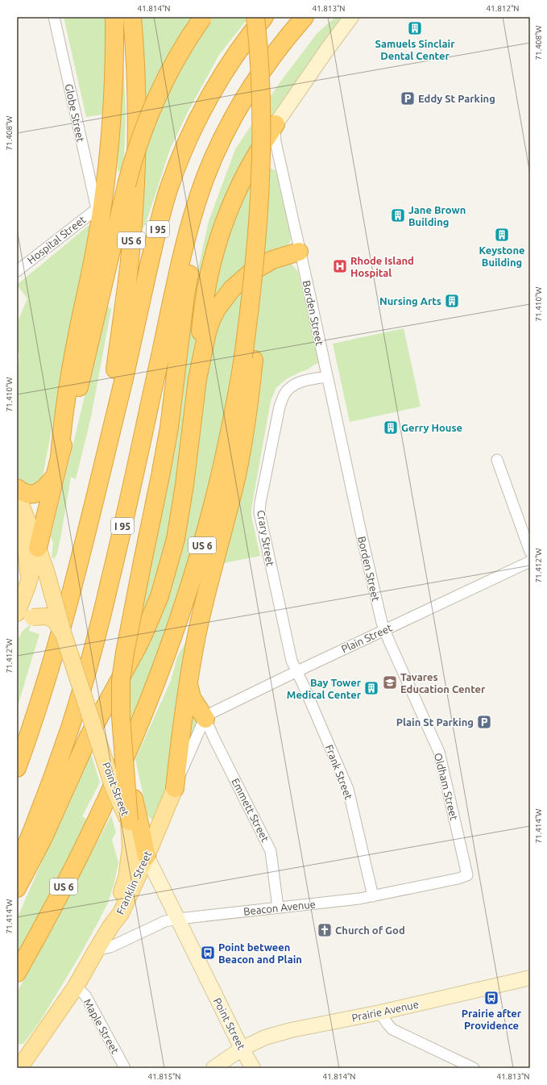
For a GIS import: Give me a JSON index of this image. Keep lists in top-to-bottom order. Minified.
{"streets":{"highway":["I 95","US 6"],"main road":["Point Street","Franklin Street"],"street":["Globe Street","Hospital Street","Borden Street","Crary Street","Plain Street","Frank Street","Oldham Street","Emmett Street","Beacon Avenue","Prairie Avenue","Maple Street"]},"crossings":[["Globe Street","Hospital Street"],["I 95","US 6"],["Borden Street","Crary Street"],["Borden Street","Plain Street"],["Borden Street","Oldham Street"],["Crary Street","Plain Street"],["Crary Street","Frank Street"],["Plain Street","Frank Street"],["Plain Street","Oldham Street"],["Plain Street","Emmett Street"],["Plain Street","Franklin Street"],["Frank Street","Beacon Avenue"],["Oldham Street","Beacon Avenue"],["Point Street","Franklin Street"],["Point Street","Beacon Avenue"],["Point Street","Prairie Avenue"],["Emmett Street","Franklin Street"],["Emmett Street","Beacon Avenue"],["Franklin Street","Beacon Avenue"],["Franklin Street","Maple Street"]],"places":{"building":["Samuels Sinclair Dental Center","Jane Brown Building","Keystone Building","Nursing Arts","Gerry House","Bay Tower Medical Center"],"parking":["Eddy St Parking","Plain St Parking"],"hospital":["Rhode Island Hospital"],"school or university":["Tavares Education Center"],"church":["Church of God"],"bus stop":["Point between Beacon and Plain","Prairie after Providence"]},"coordinates":["41.814°N","41.813°N","41.812°N","71.408°W","71.410°W","71.412°W","71.414°W","41.815°N"]}
